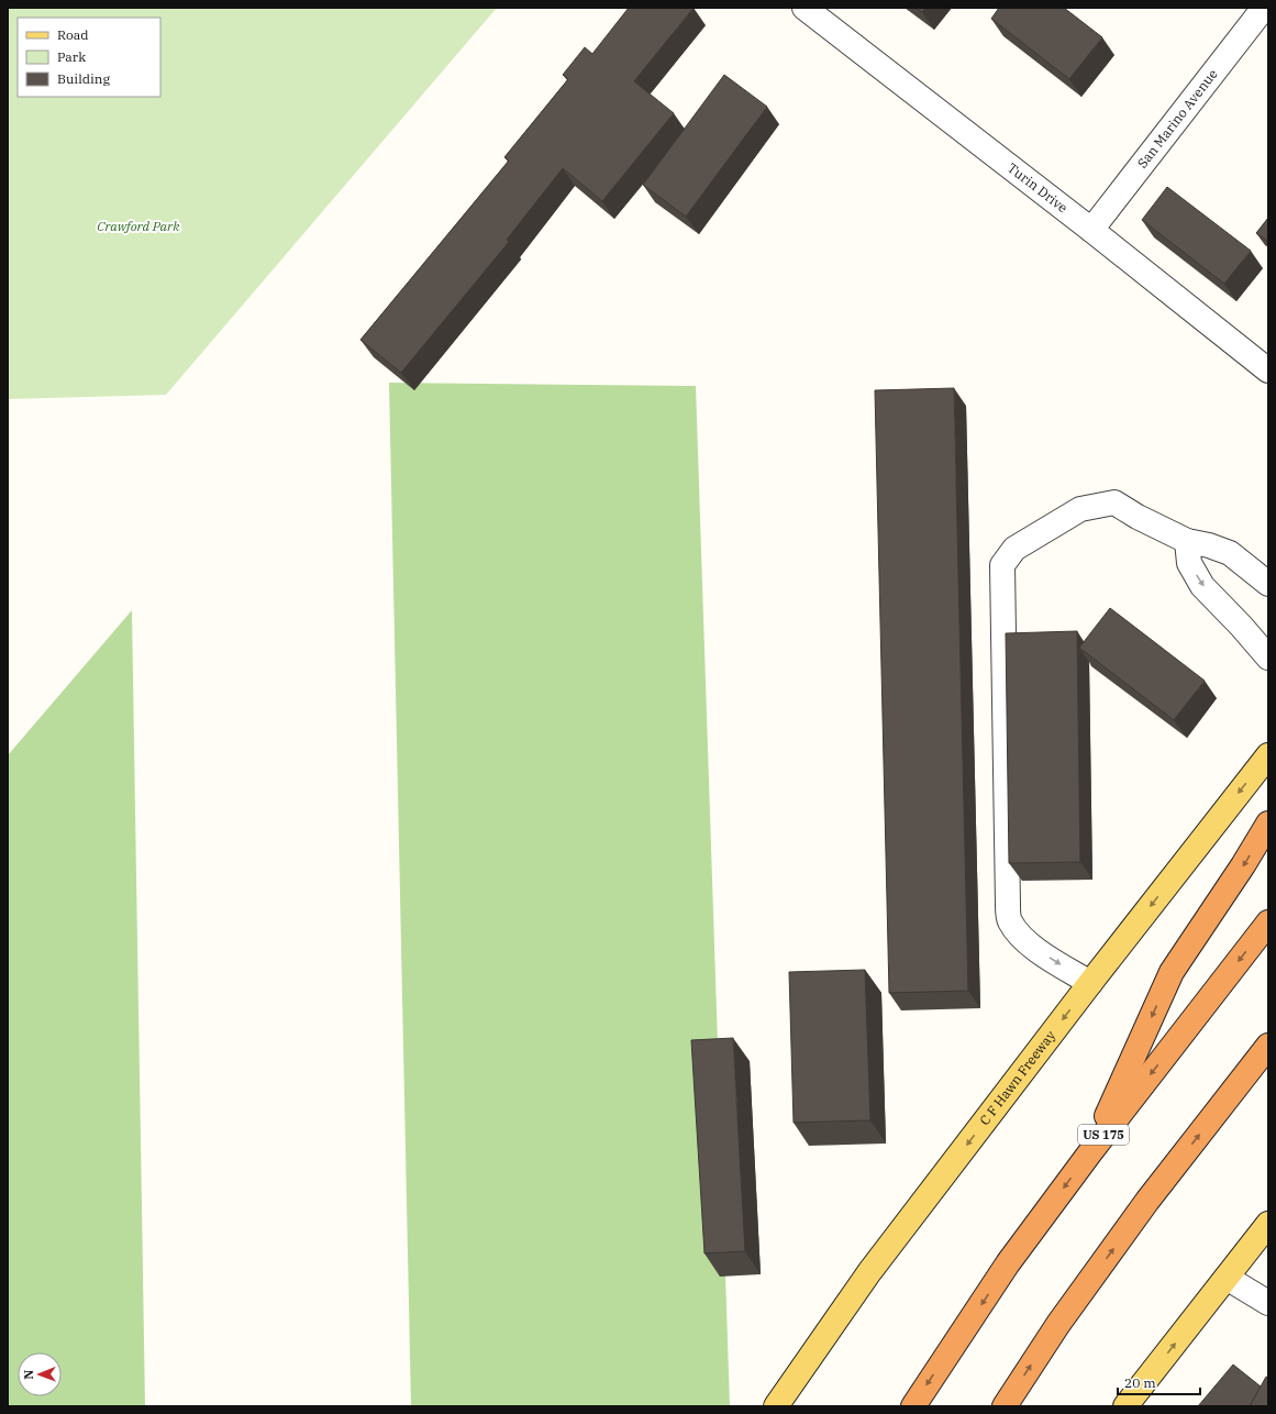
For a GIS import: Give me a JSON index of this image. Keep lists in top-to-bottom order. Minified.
{"streets":{"highway":["US 175"],"main road":["C F Hawn Freeway"],"street":["San Marino Avenue","Turin Drive"]},"crossings":[["San Marino Avenue","Turin Drive"]],"one_way":["C F Hawn Freeway"],"parks":["Crawford Park"],"legend":["Road","Park","Building"],"scale_bar":"20 m","north":"left"}
